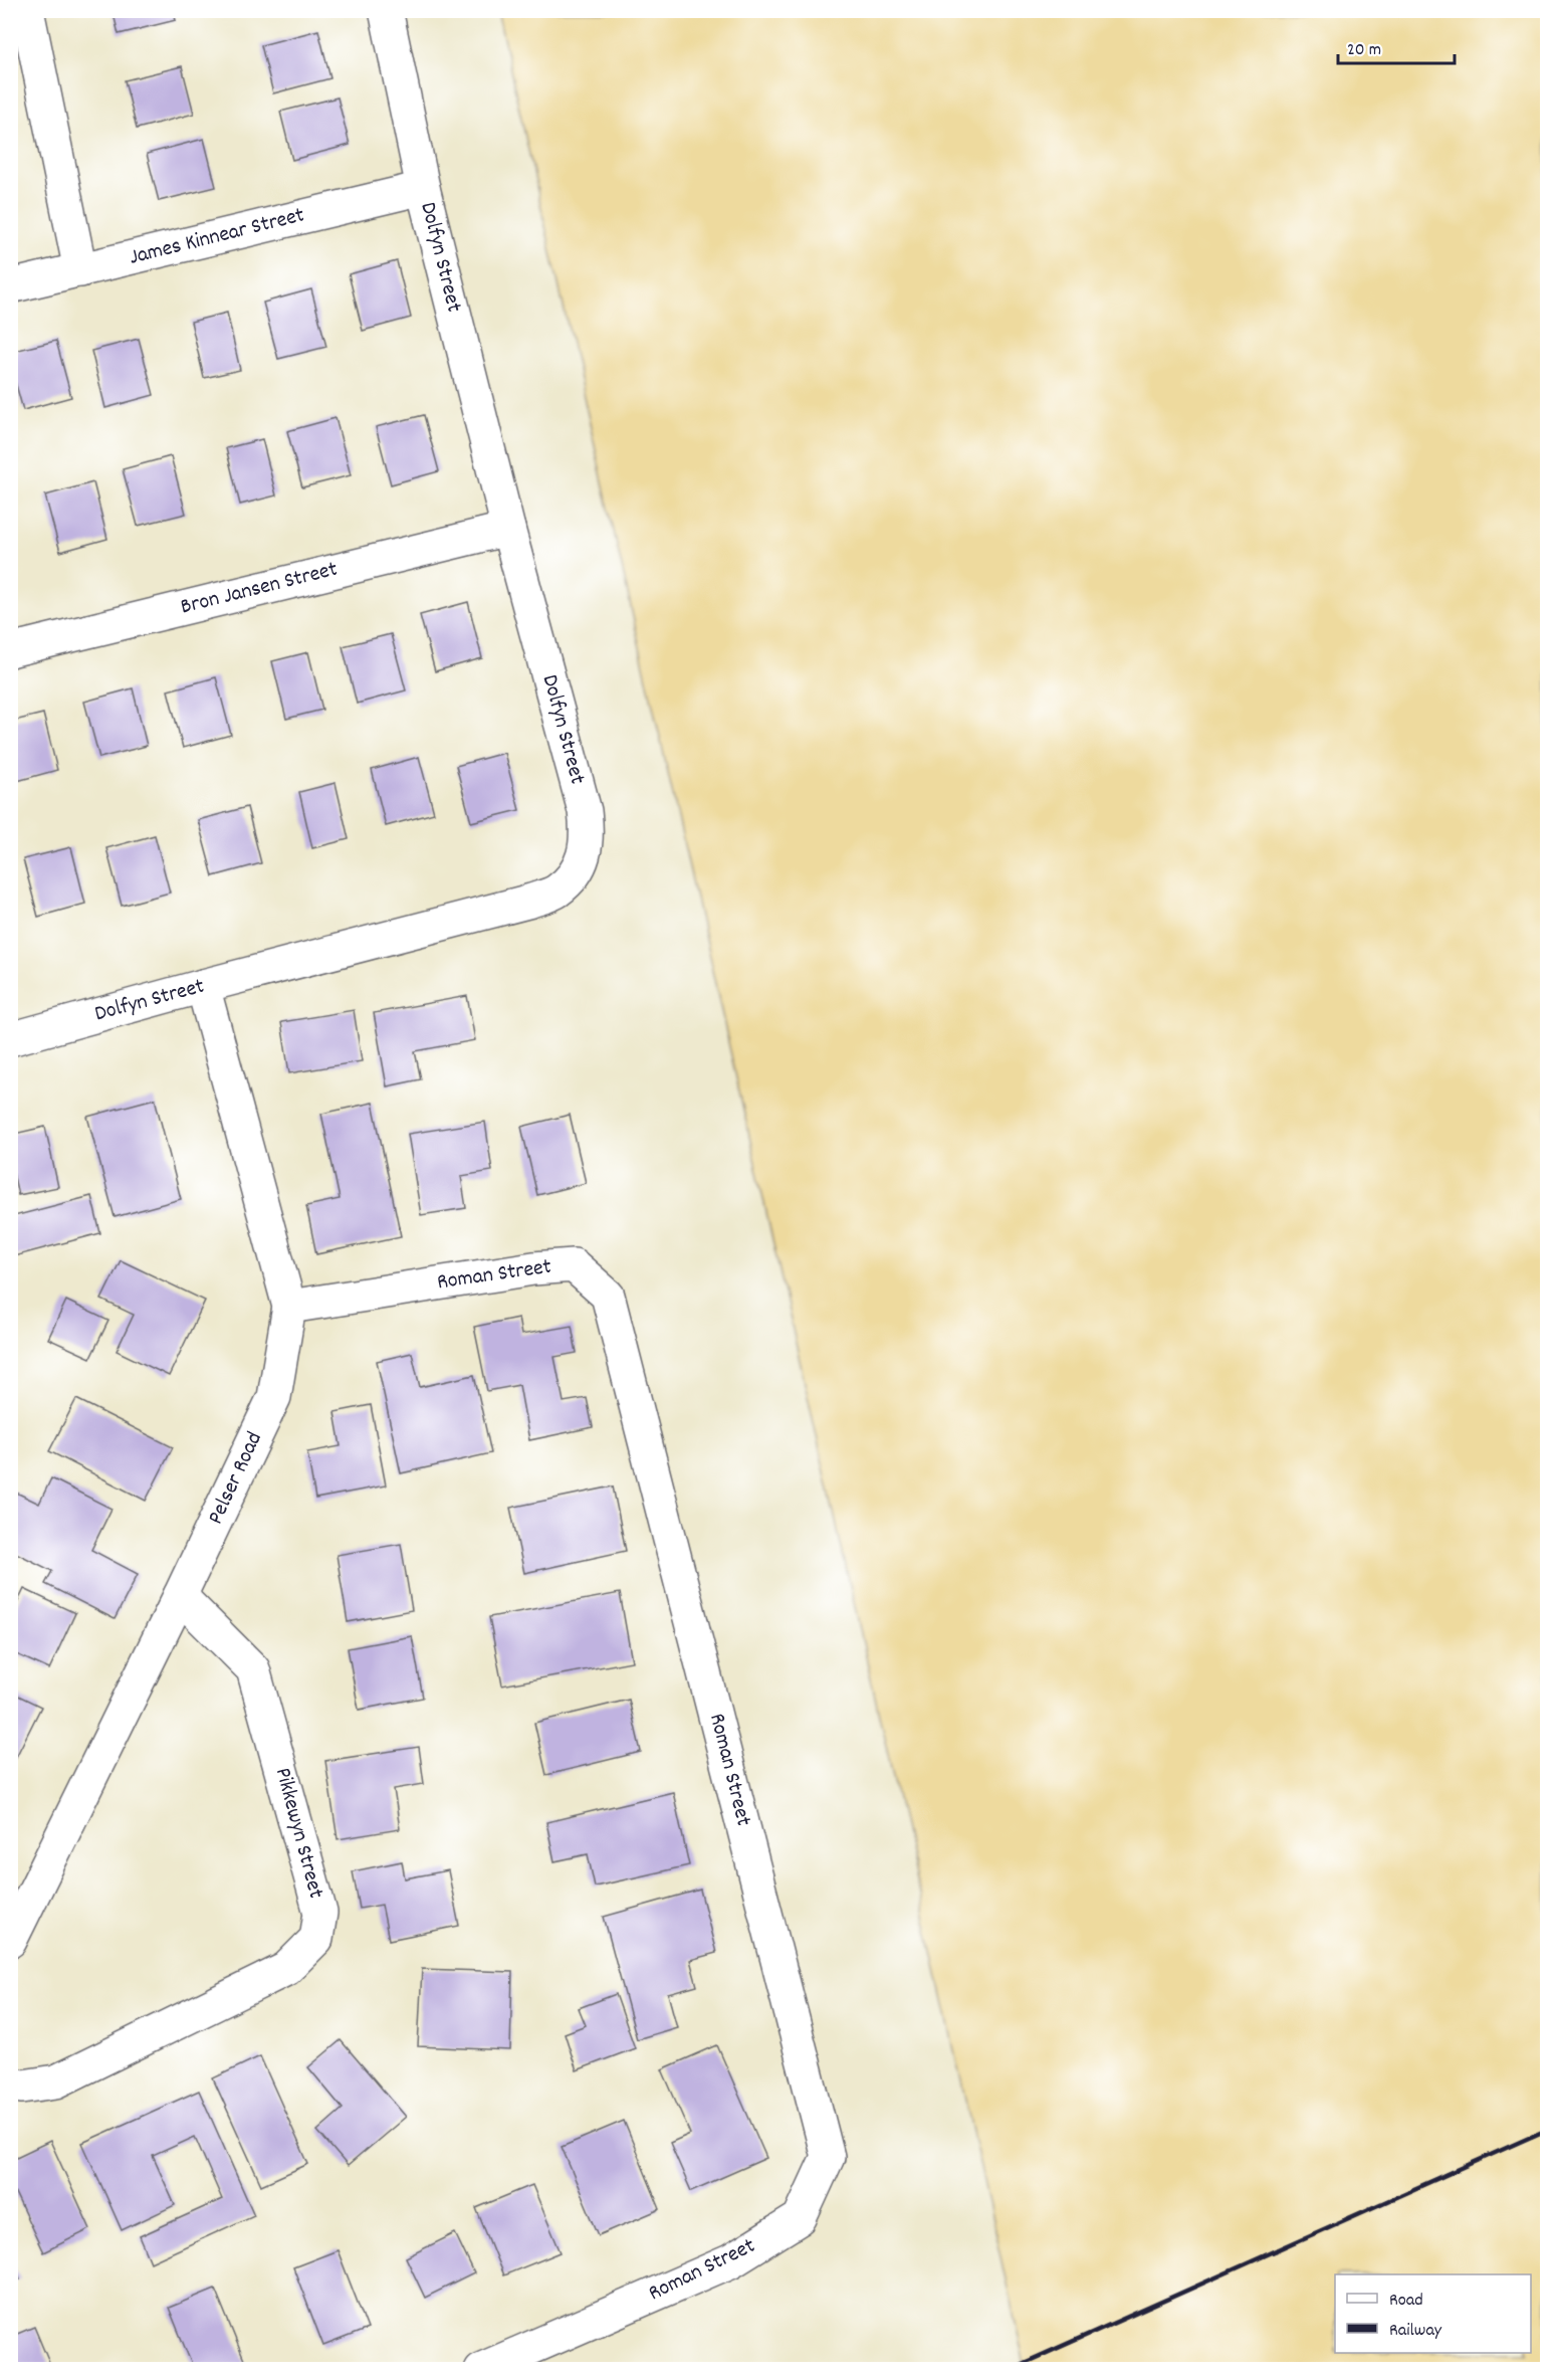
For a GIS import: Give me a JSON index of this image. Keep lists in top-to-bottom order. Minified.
{"streets":{"street":["James Kinnear Street","Dolfyn Street","Bron Jansen Street","Roman Street","Pelser Road","Pikkewyn Street"]},"crossings":[["James Kinnear Street","Dolfyn Street"],["Dolfyn Street","Bron Jansen Street"],["Dolfyn Street","Pelser Road"],["Roman Street","Pelser Road"],["Pelser Road","Pikkewyn Street"]],"legend":["Road","Railway"],"scale_bar":"20 m"}
